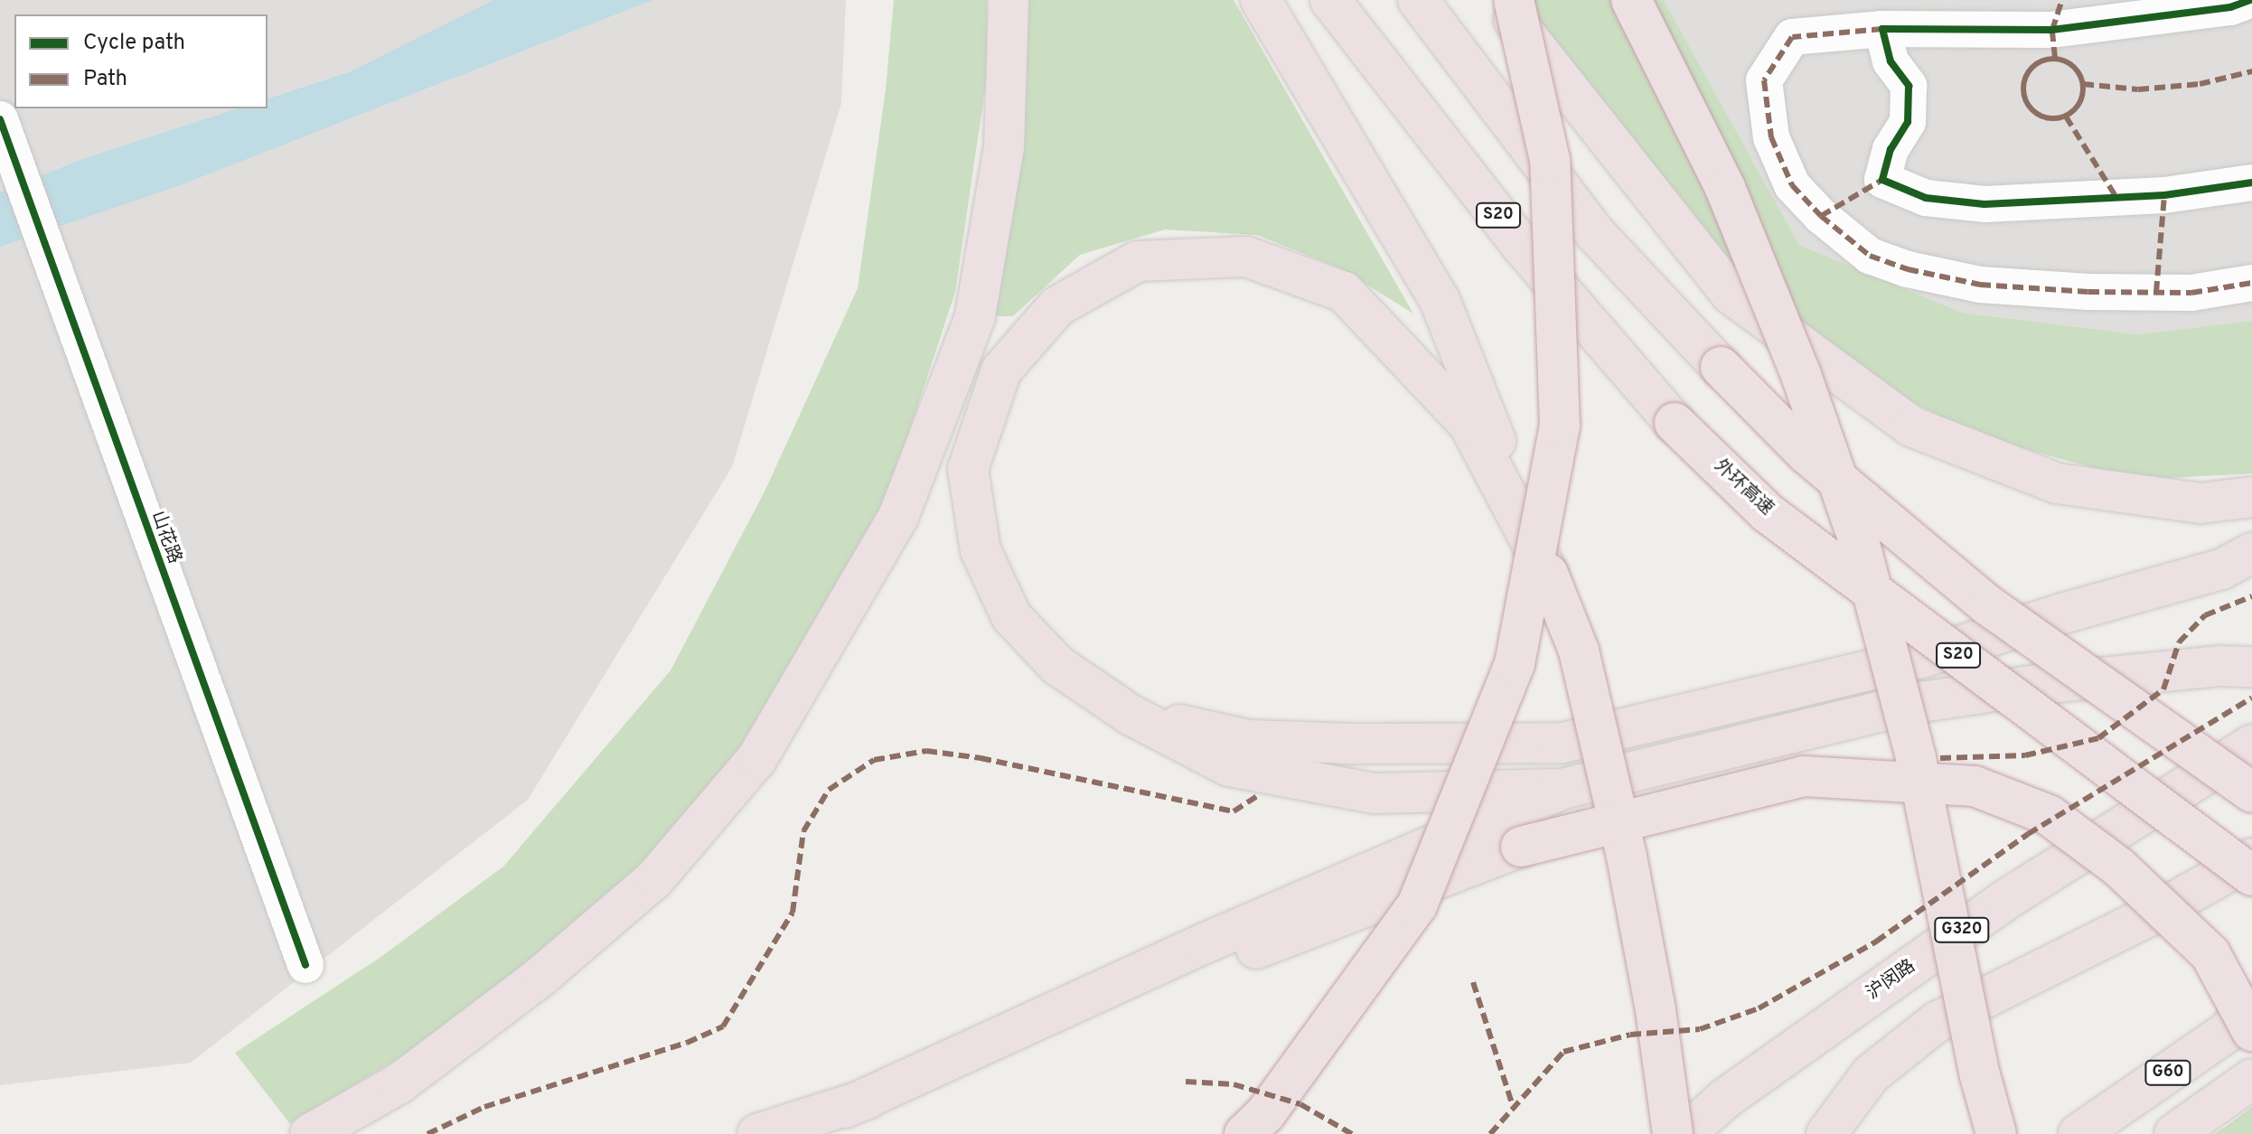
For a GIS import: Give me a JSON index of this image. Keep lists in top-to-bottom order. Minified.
{"streets":{"highway":["S20","外环高速","G320","沪闵路","G60"],"street":["山花路"]},"legend":["Cycle path","Path"]}
